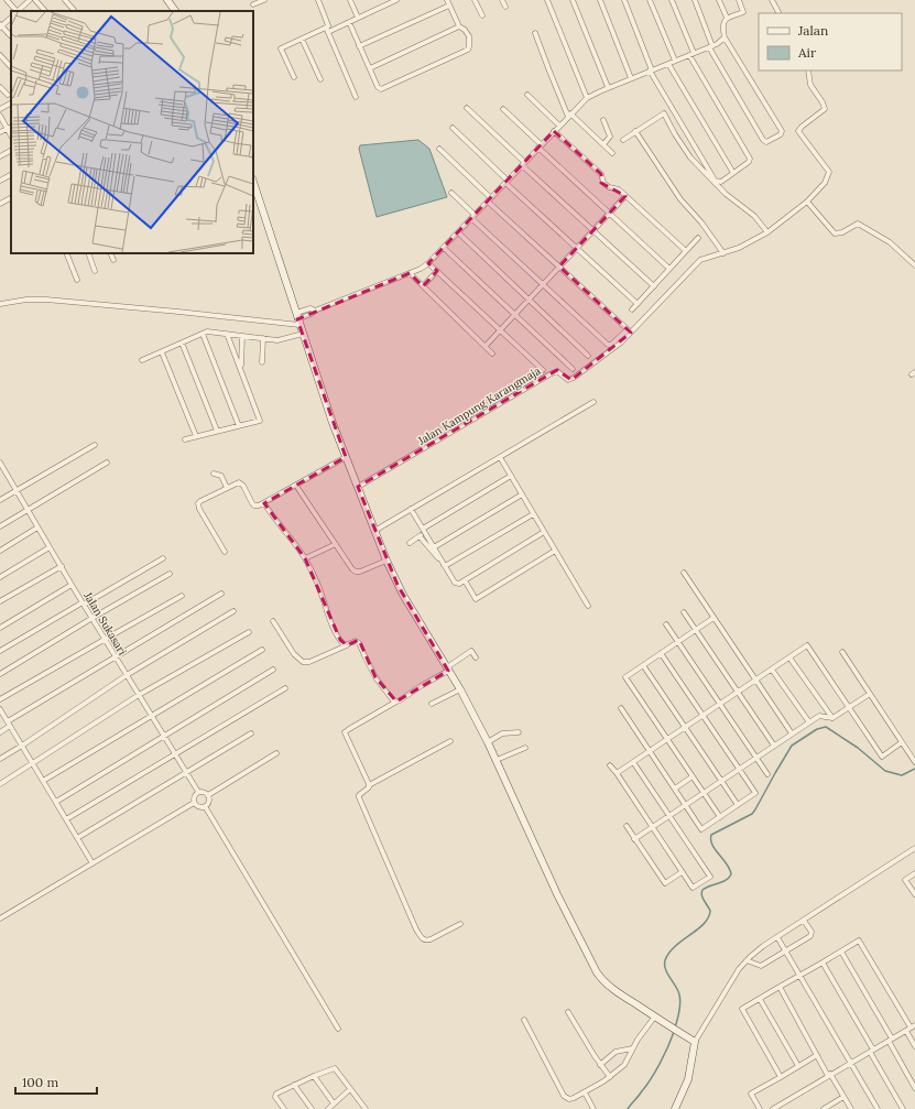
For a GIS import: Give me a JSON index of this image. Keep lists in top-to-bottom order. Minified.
{"streets":{"street":["Jalan Kampung Karangmaja","Jalan Sukasari"]},"legend":["Jalan","Air"],"scale_bar":"100 m"}
